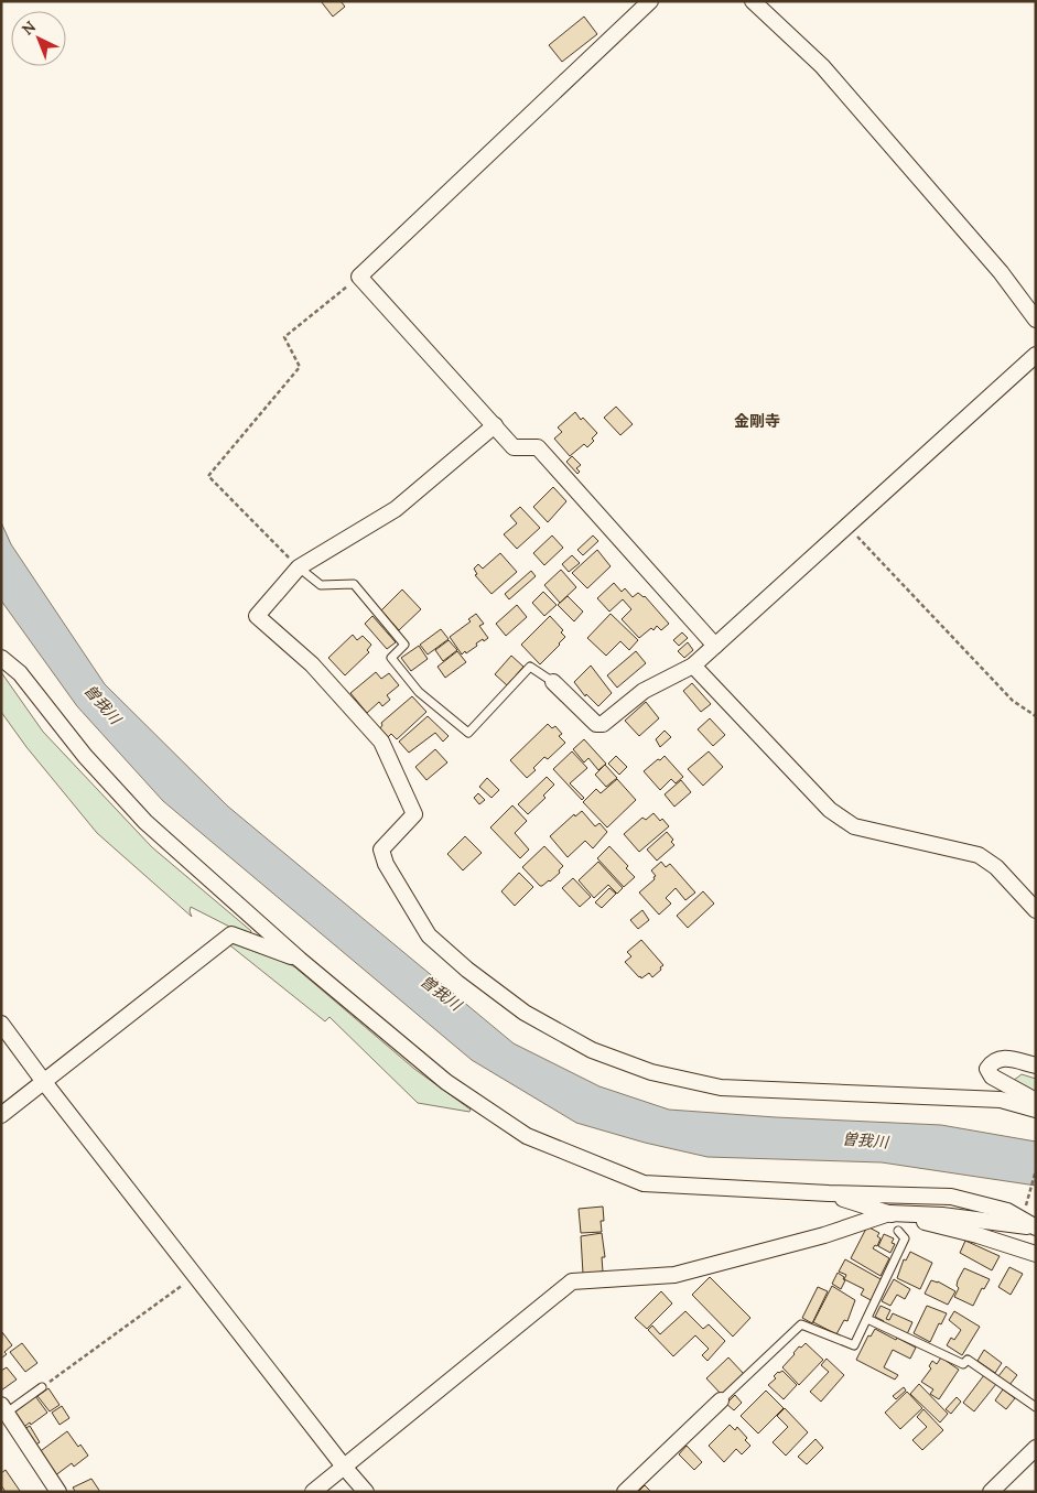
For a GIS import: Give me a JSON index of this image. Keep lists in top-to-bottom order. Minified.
{"districts":["金剛寺"],"water":["曽我川"],"north":"top left"}
